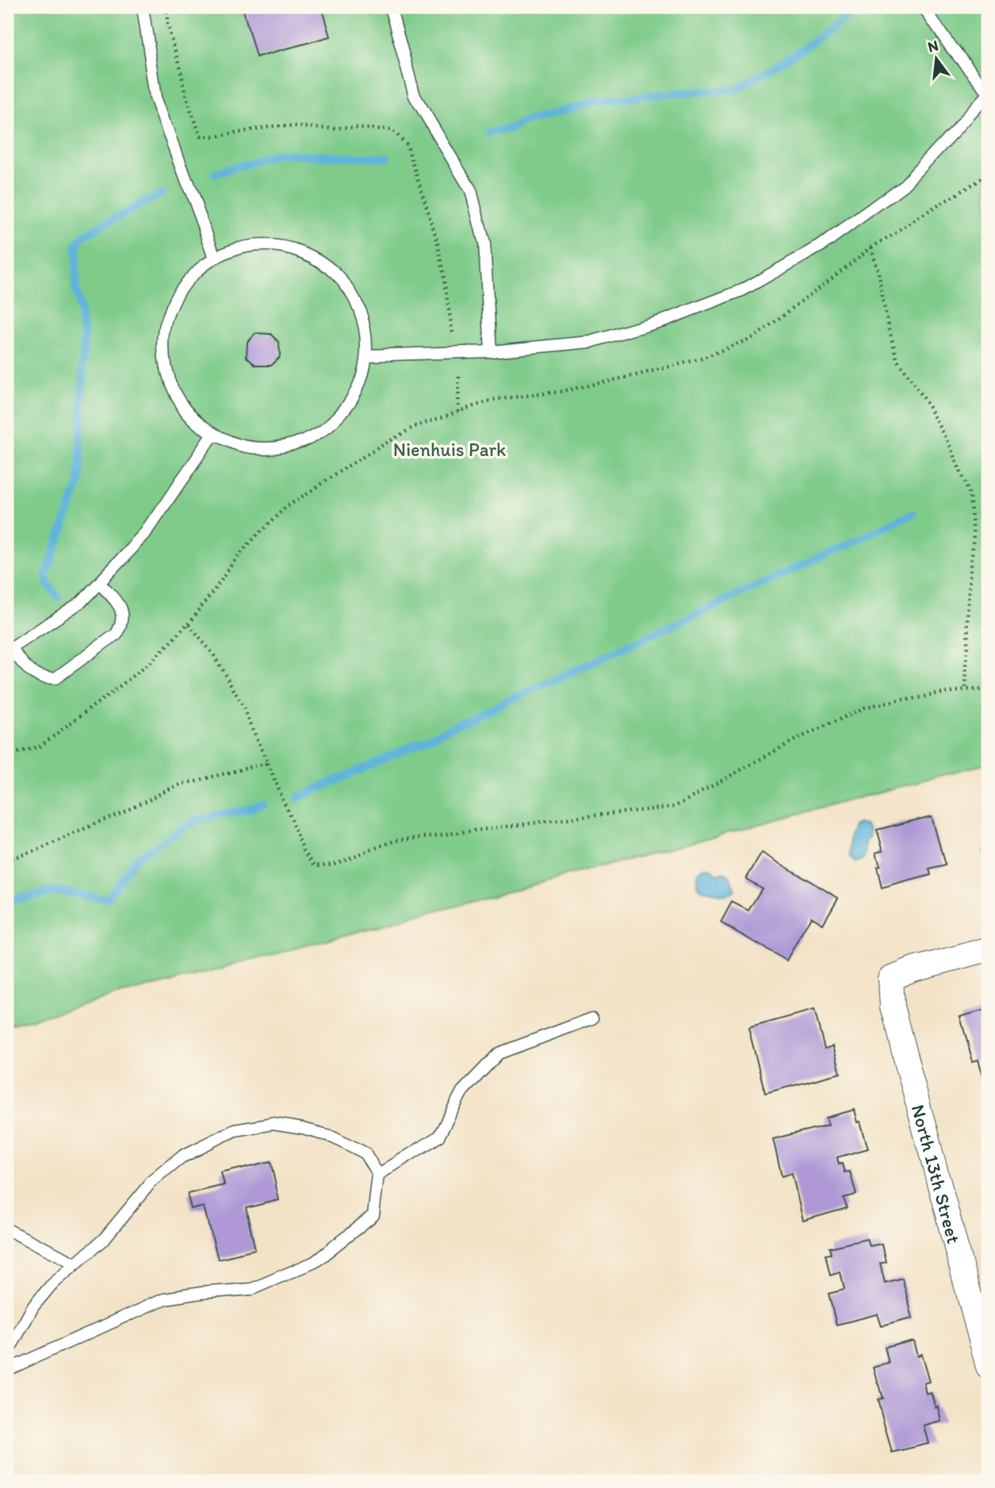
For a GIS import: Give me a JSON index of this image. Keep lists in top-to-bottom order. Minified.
{"streets":{"street":["North 13th Street"]},"parks":["Nienhuis Park"],"north":"top"}
